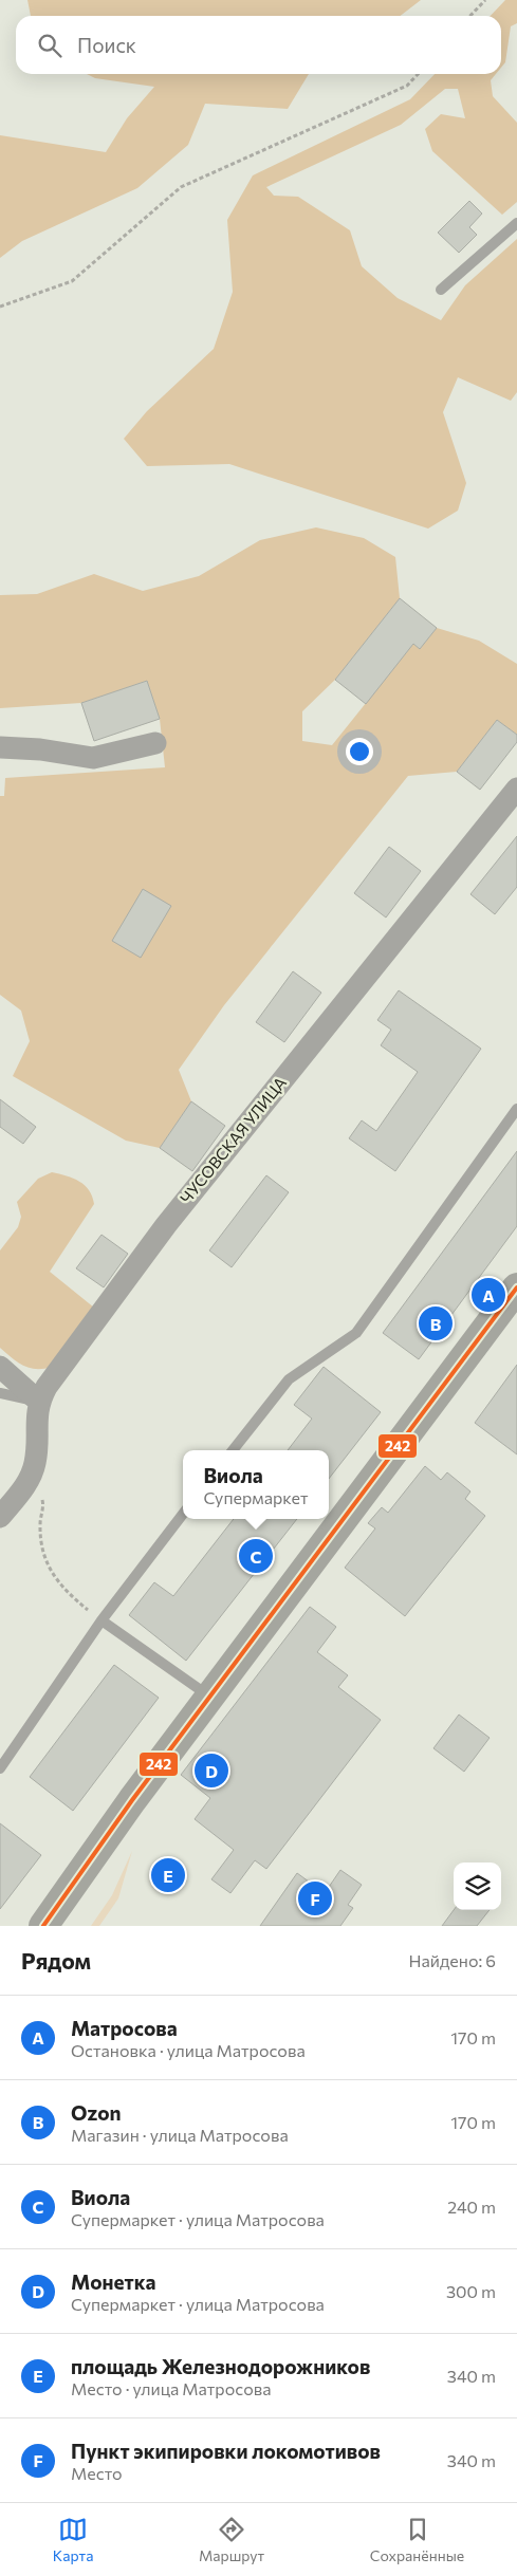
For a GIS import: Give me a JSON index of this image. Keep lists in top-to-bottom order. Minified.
{"streets":{"street":["ЧУСОВСКАЯ УЛИЦА"]},"lines":["transit line 242"],"page":{"search":"Поиск","pins":["A","B","C","D","E","F"],"popup":["Виола","Супермаркет"],"heading":["Рядом","Найдено: 6"],"list":[{"mark":"A","name":"Матросова","note":"Остановка · улица Матросова","value":"170 m"},{"mark":"B","name":"Ozon","note":"Магазин · улица Матросова","value":"170 m"},{"mark":"C","name":"Виола","note":"Супермаркет · улица Матросова","value":"240 m"},{"mark":"D","name":"Монетка","note":"Супермаркет · улица Матросова","value":"300 m"},{"mark":"E","name":"площадь Железнодорожников","note":"Место · улица Матросова","value":"340 m"},{"mark":"F","name":"Пункт экипировки локомотивов","note":"Место","value":"340 m"}],"nav":["Карта","Маршрут","Сохранённые"]}}
